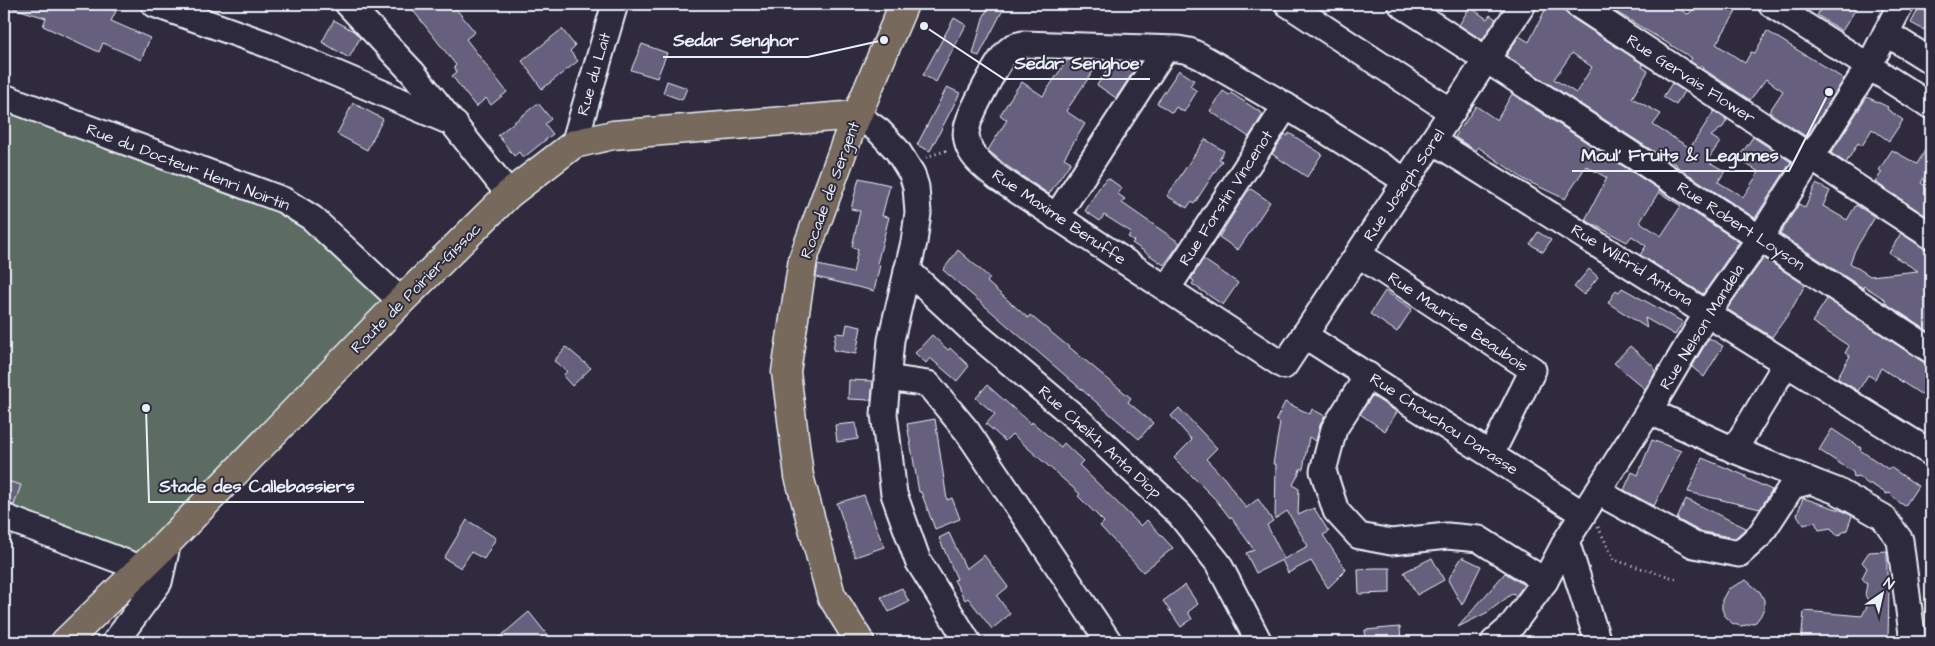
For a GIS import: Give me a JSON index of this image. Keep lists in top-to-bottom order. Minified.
{"streets":{"main road":["Rocade de Sergent","Route de Poirier-Gissac"],"street":["Rue du Lait","Rue Gervais Flower","Rue du Docteur Henri Noirtin","Rue Joseph Sorel","Rue Forstin Vincenot","Rue Maxime Benuffe","Rue Robert Loyson","Rue Wilfrid Antona","Rue Maurice Beaubois","Rue Nelson Mandela","Rue Chouchou Darasse","Rue Cheikh Anta Diop"]},"crossings":[["Rue du Lait","Route de Poirier-Gissac"],["Rue Gervais Flower","Rue Nelson Mandela"],["Rue du Docteur Henri Noirtin","Route de Poirier-Gissac"],["Rue Joseph Sorel","Rue Maxime Benuffe"],["Rue Joseph Sorel","Rue Robert Loyson"],["Rue Joseph Sorel","Rue Wilfrid Antona"],["Rue Joseph Sorel","Rue Maurice Beaubois"],["Rue Joseph Sorel","Rue Chouchou Darasse"],["Rocade de Sergent","Route de Poirier-Gissac"],["Rue Forstin Vincenot","Rue Maxime Benuffe"],["Rue Robert Loyson","Rue Nelson Mandela"],["Rue Wilfrid Antona","Rue Nelson Mandela"],["Rue Maurice Beaubois","Rue Chouchou Darasse"],["Rue Nelson Mandela","Rue Chouchou Darasse"]],"places":["Sedar Senghoe","Sedar Senghor","Moul' Fruits & Legumes","Stade des Callebassiers"],"north":"top right"}
